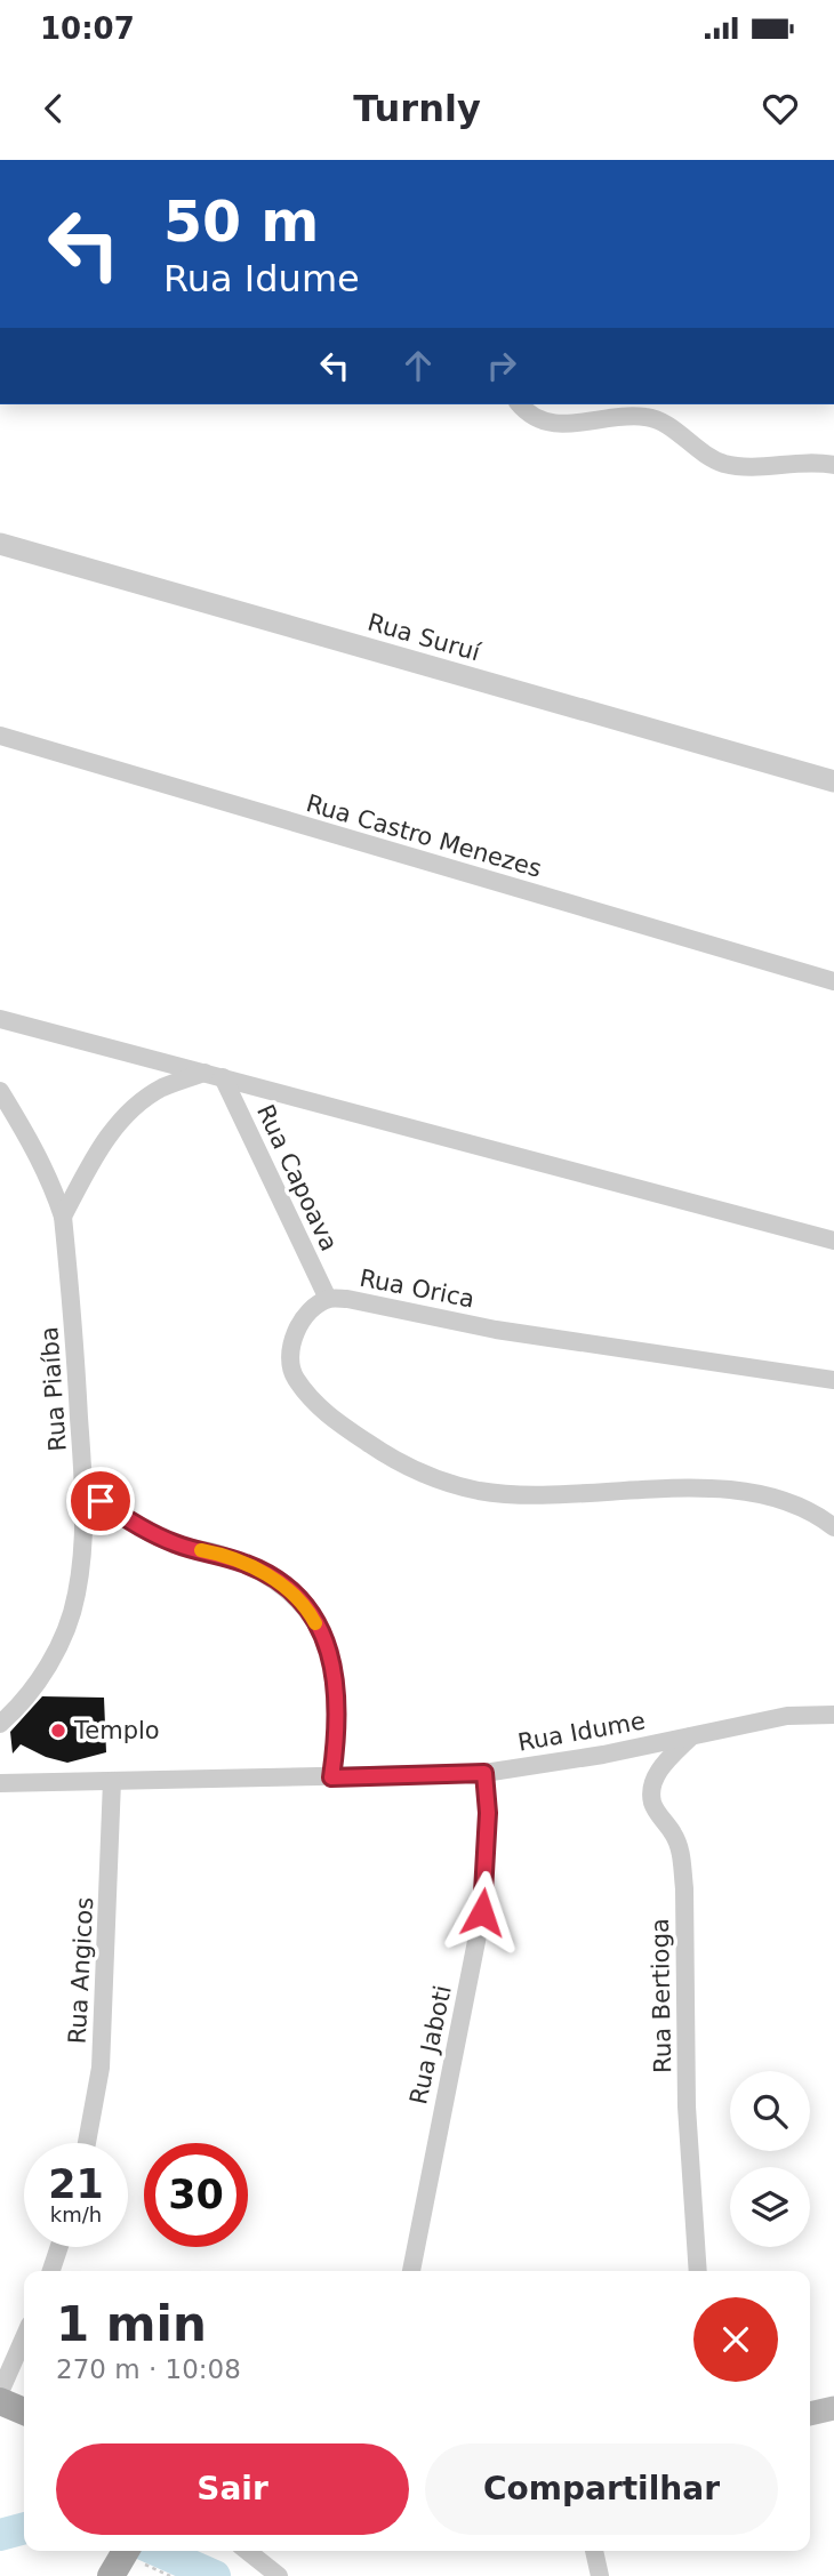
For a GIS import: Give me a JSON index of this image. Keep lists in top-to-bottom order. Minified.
{"streets":{"street":["Rua Suruí","Rua Castro Menezes","Rua Capoava","Rua Orica","Rua Piaíba","Rua Idume","Rua Angicos","Rua Bertioga","Rua Jaboti"]},"crossings":[["Rua Capoava","Rua Orica"],["Rua Idume","Rua Angicos"],["Rua Idume","Rua Bertioga"],["Rua Idume","Rua Jaboti"]],"places":["Templo"],"page":{"status":"10:07","header":"Turnly","turn":["50 m","Rua Idume"],"speed":"21 km/h","limit":"30","heading":["1 min","270 m · 10:08"],"buttons":["Sair","Compartilhar"]}}
